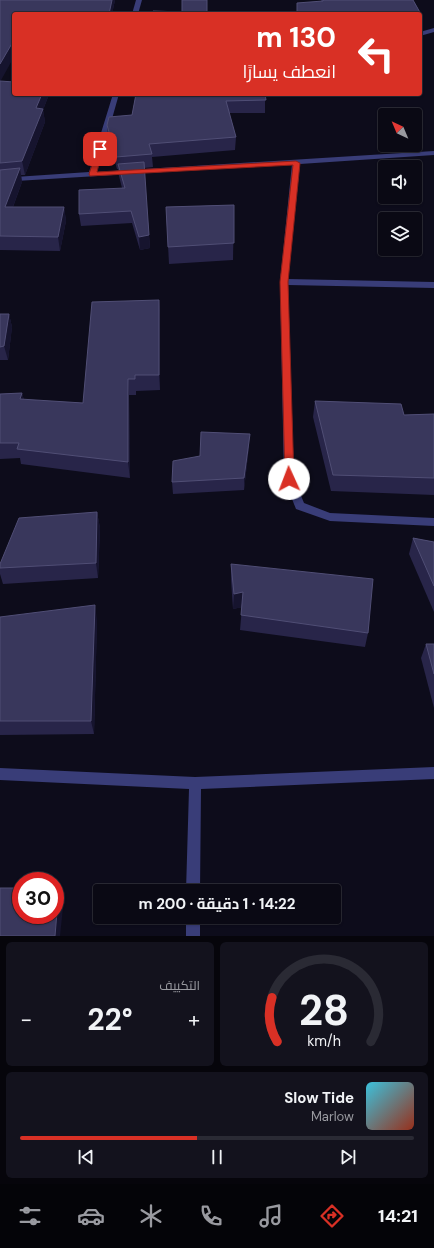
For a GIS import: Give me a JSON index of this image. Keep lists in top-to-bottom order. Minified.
{"north":"top left","page":{"turn":["130 m","انعطف يسارًا"],"limit":"30","trip":"14:22 · 1 دقيقة · 200 m","tile":"التكييف","heat":["−","22°","+"],"song":["Slow Tide","Marlow"],"tabs":"14:21","gauge":["28","km/h"]}}
